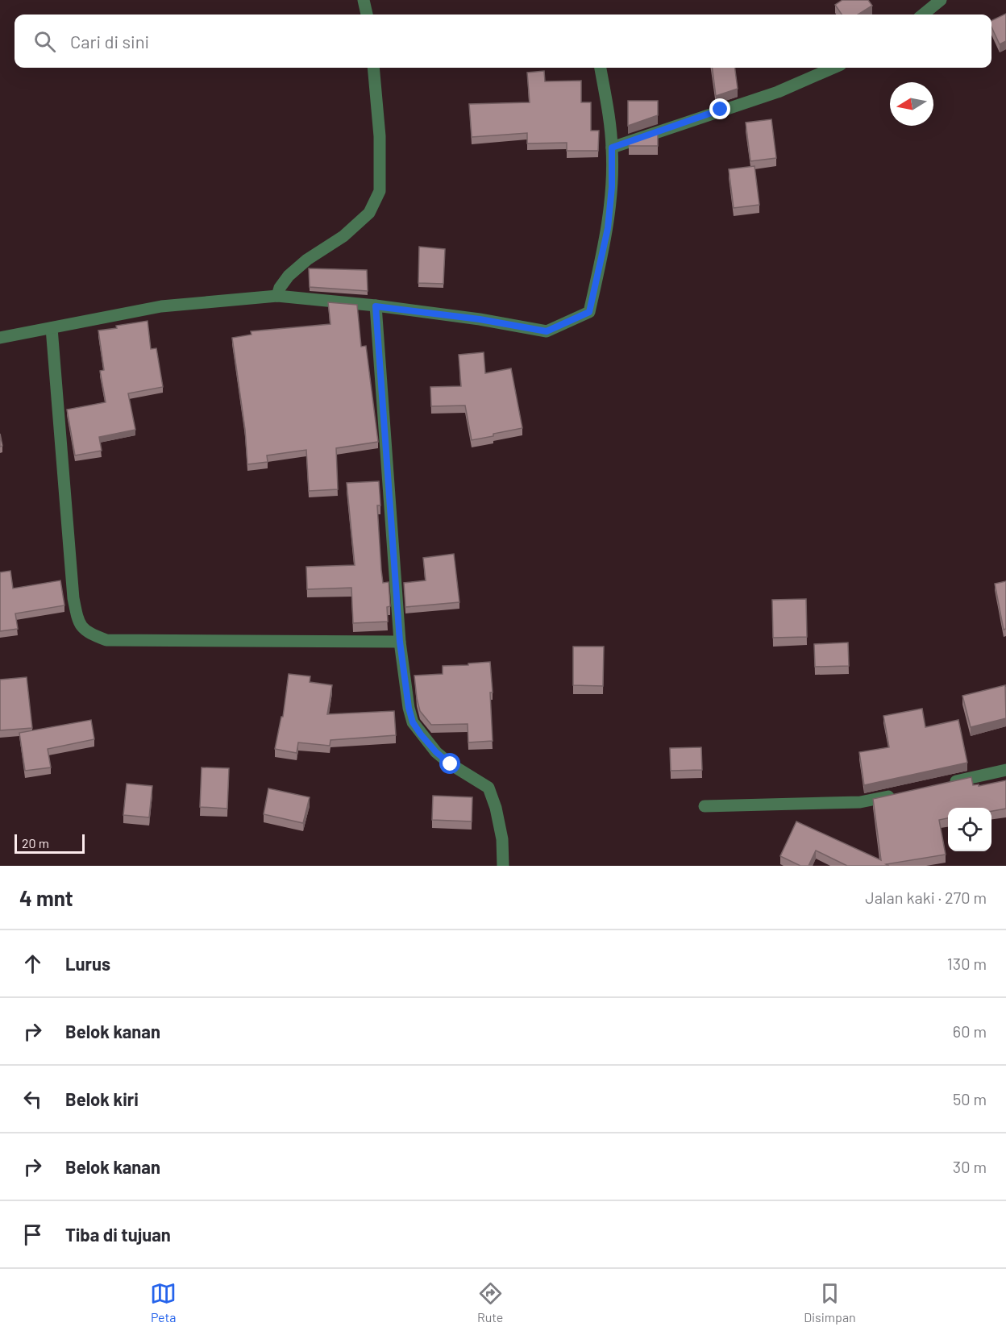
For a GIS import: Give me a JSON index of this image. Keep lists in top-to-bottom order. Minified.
{"scale_bar":"20 m","north":"left","page":{"search":"Cari di sini","scale":"20 m","heading":["4 mnt","Jalan kaki · 270 m"],"list":[["Lurus","130 m"],["Belok kanan","60 m"],["Belok kiri","50 m"],["Belok kanan","30 m"],"Tiba di tujuan"],"nav":["Peta","Rute","Disimpan"]}}
